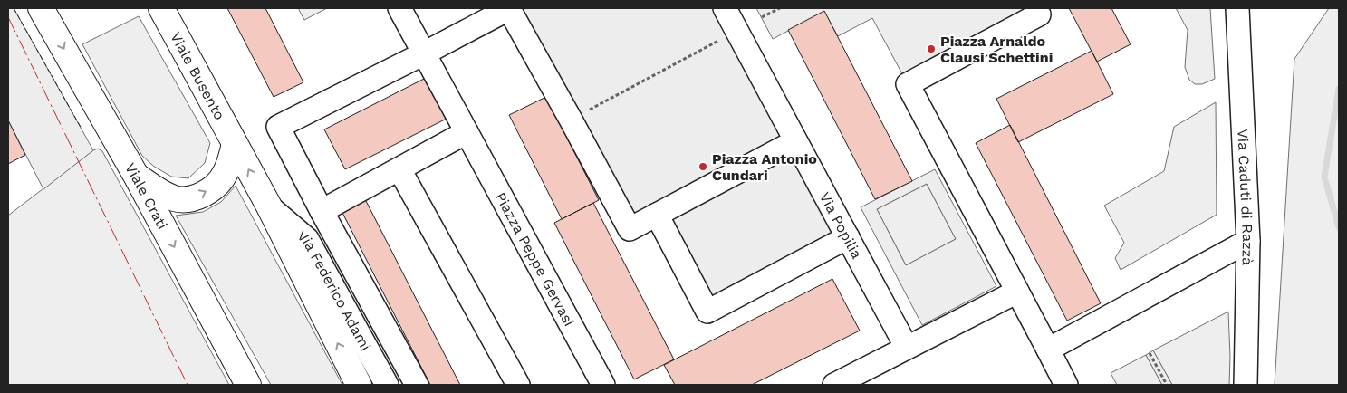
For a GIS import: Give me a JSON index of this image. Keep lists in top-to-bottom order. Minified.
{"streets":{"main road":["Viale Busento","Viale Crati","Via Federico Adami"],"street":["Via Caduti di Razzà","Via Popilia","Piazza Peppe Gervasi"]},"crossings":[["Viale Busento","Via Federico Adami"]],"one_way":["Viale Crati","Via Federico Adami"],"places":["Piazza Arnaldo Clausi Schettini","Piazza Antonio Cundari"]}
